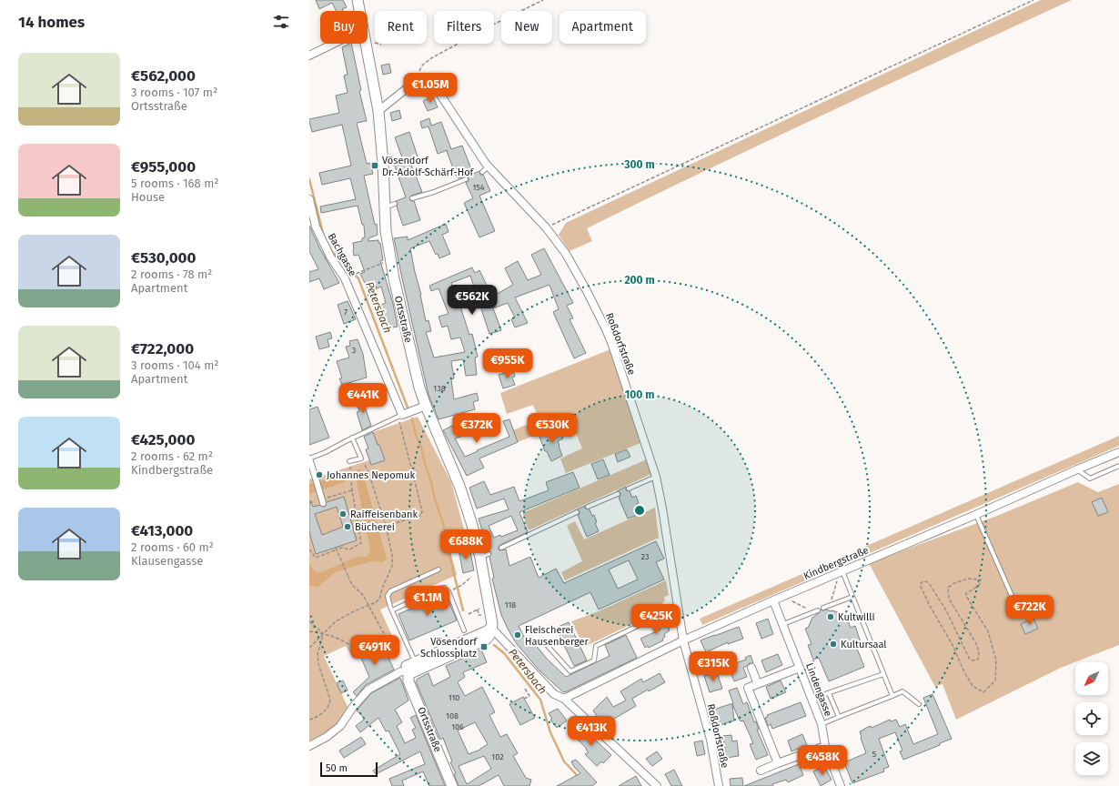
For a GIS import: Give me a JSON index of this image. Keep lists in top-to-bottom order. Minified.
{"streets":{"street":["Bachgasse","Ortsstraße","Roßdorfstraße","Kindbergstraße","Lindengasse"]},"crossings":[["Roßdorfstraße","Kindbergstraße"],["Kindbergstraße","Lindengasse"]],"water":["Petersbach"],"places":{"transit":["Vösendorf Dr.-Adolf-Schärf-Hof","Vösendorf Schlossplatz"],"other":["Johannes Nepomuk","Raiffeisenbank","Bücherei","Kultwilli","Fleischerei Hausenberger","Kultursaal"]},"house_numbers":["154","7","3","138","23","118","110","108","106","5","102"],"scale_bar":"50 m","north":"bottom left","page":{"heading":"14 homes","chip":["Buy","Rent","Filters","New","Apartment"],"list":[{"name":"€562,000","note":"3 rooms · 107 m² · Ortsstraße"},{"name":"€955,000","note":"5 rooms · 168 m² · House"},{"name":"€530,000","note":"2 rooms · 78 m² · Apartment"},{"name":"€722,000","note":"3 rooms · 104 m² · Apartment"},{"name":"€425,000","note":"2 rooms · 62 m² · Kindbergstraße"},{"name":"€413,000","note":"2 rooms · 60 m² · Klausengasse"}],"price":["€1.05M","€562K","€955K","€441K","€372K","€530K","€688K","€1.1M","€722K","€425K","€491K","€315K","€413K","€458K"],"scale":"50 m"},"rings":["300 m","200 m","100 m"]}
